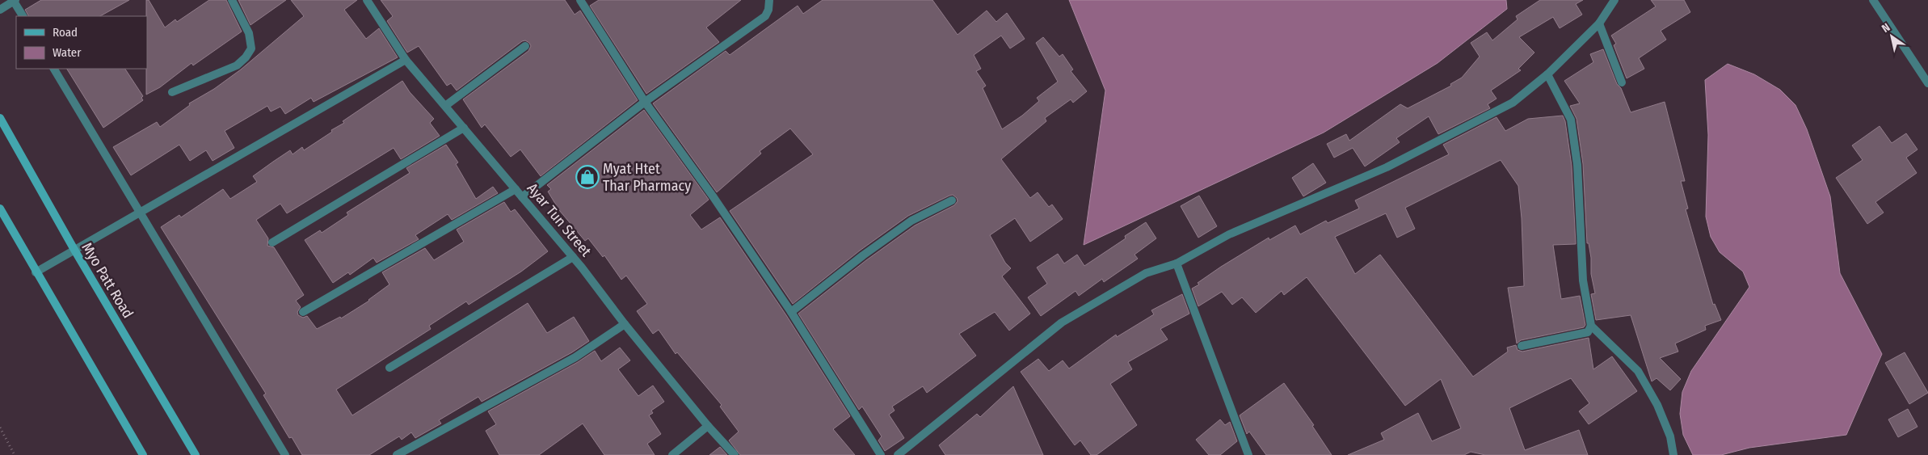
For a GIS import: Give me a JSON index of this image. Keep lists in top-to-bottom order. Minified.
{"streets":{"main road":["Myo Patt Road"],"street":["Ayar Tun Street"]},"places":{"shop":["Myat Htet Thar Pharmacy"]},"legend":["Road","Water"],"north":"top left"}
